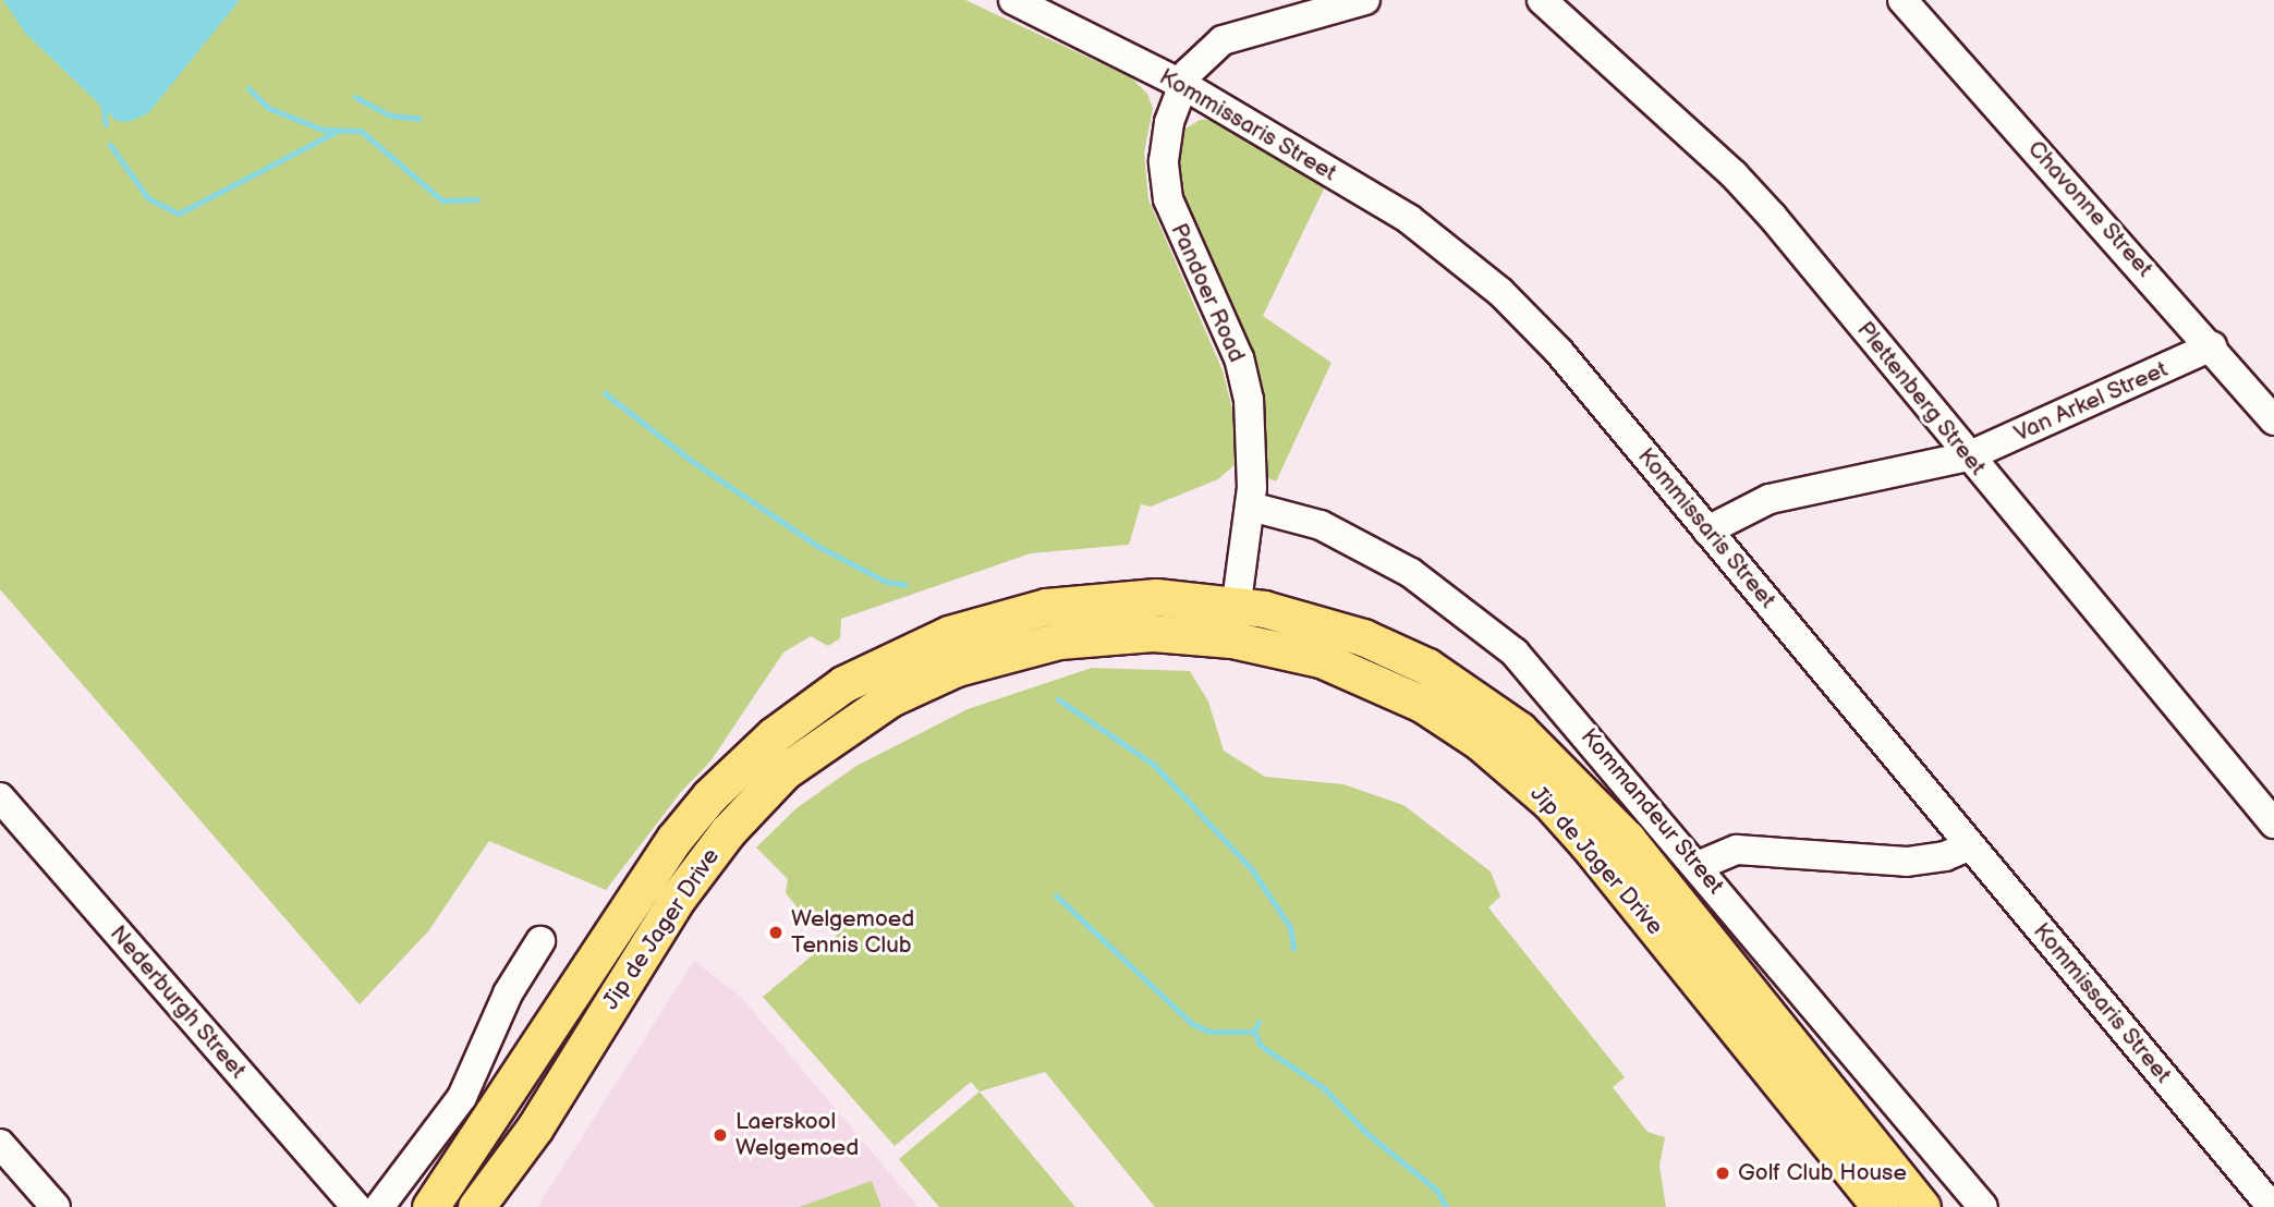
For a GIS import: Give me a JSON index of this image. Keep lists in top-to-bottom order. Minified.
{"streets":{"main road":["Jip de Jager Drive"],"street":["Kommissaris Street","Chavonne Street","Pandoer Road","Plettenberg Street","Van Arkel Street","Kommandeur Street","Nederburgh Street"]},"crossings":[["Kommissaris Street","Pandoer Road"],["Kommissaris Street","Van Arkel Street"],["Chavonne Street","Van Arkel Street"],["Pandoer Road","Kommandeur Street"],["Pandoer Road","Jip de Jager Drive"],["Plettenberg Street","Van Arkel Street"]],"places":["Welgemoed Tennis Club","Laerskool Welgemoed","Golf Club House"]}
